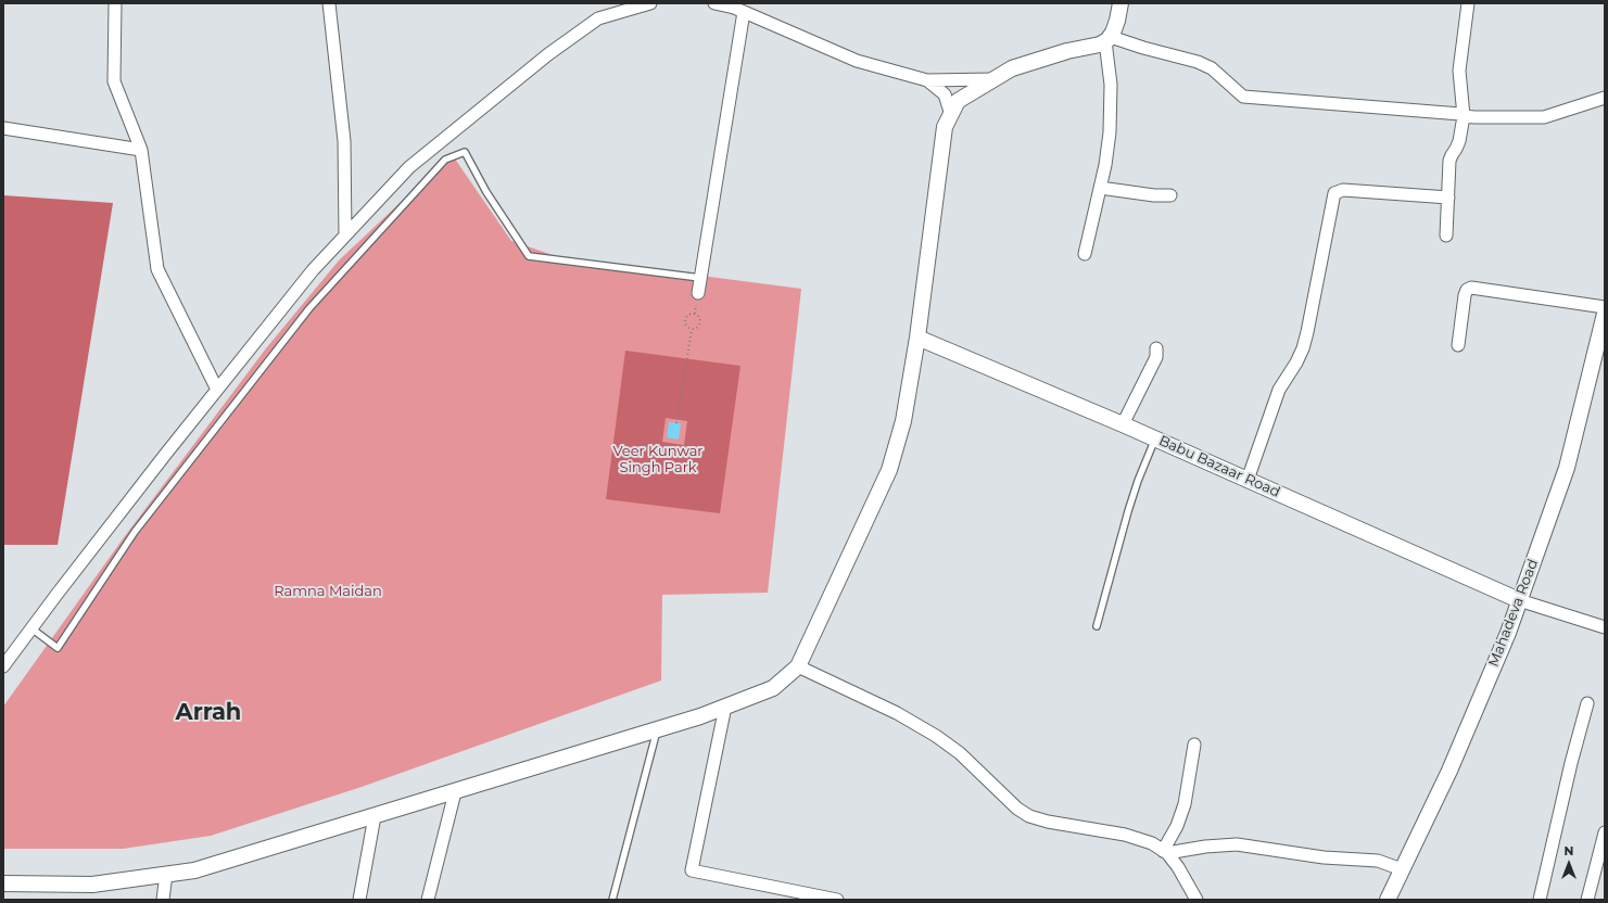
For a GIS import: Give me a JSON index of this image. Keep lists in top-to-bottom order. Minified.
{"streets":{"street":["Babu Bazaar Road","Mahadeva Road"]},"crossings":[["Babu Bazaar Road","Mahadeva Road"]],"districts":["Arrah"],"parks":["Veer Kunwar Singh Park","Ramna Maidan"],"north":"top"}
